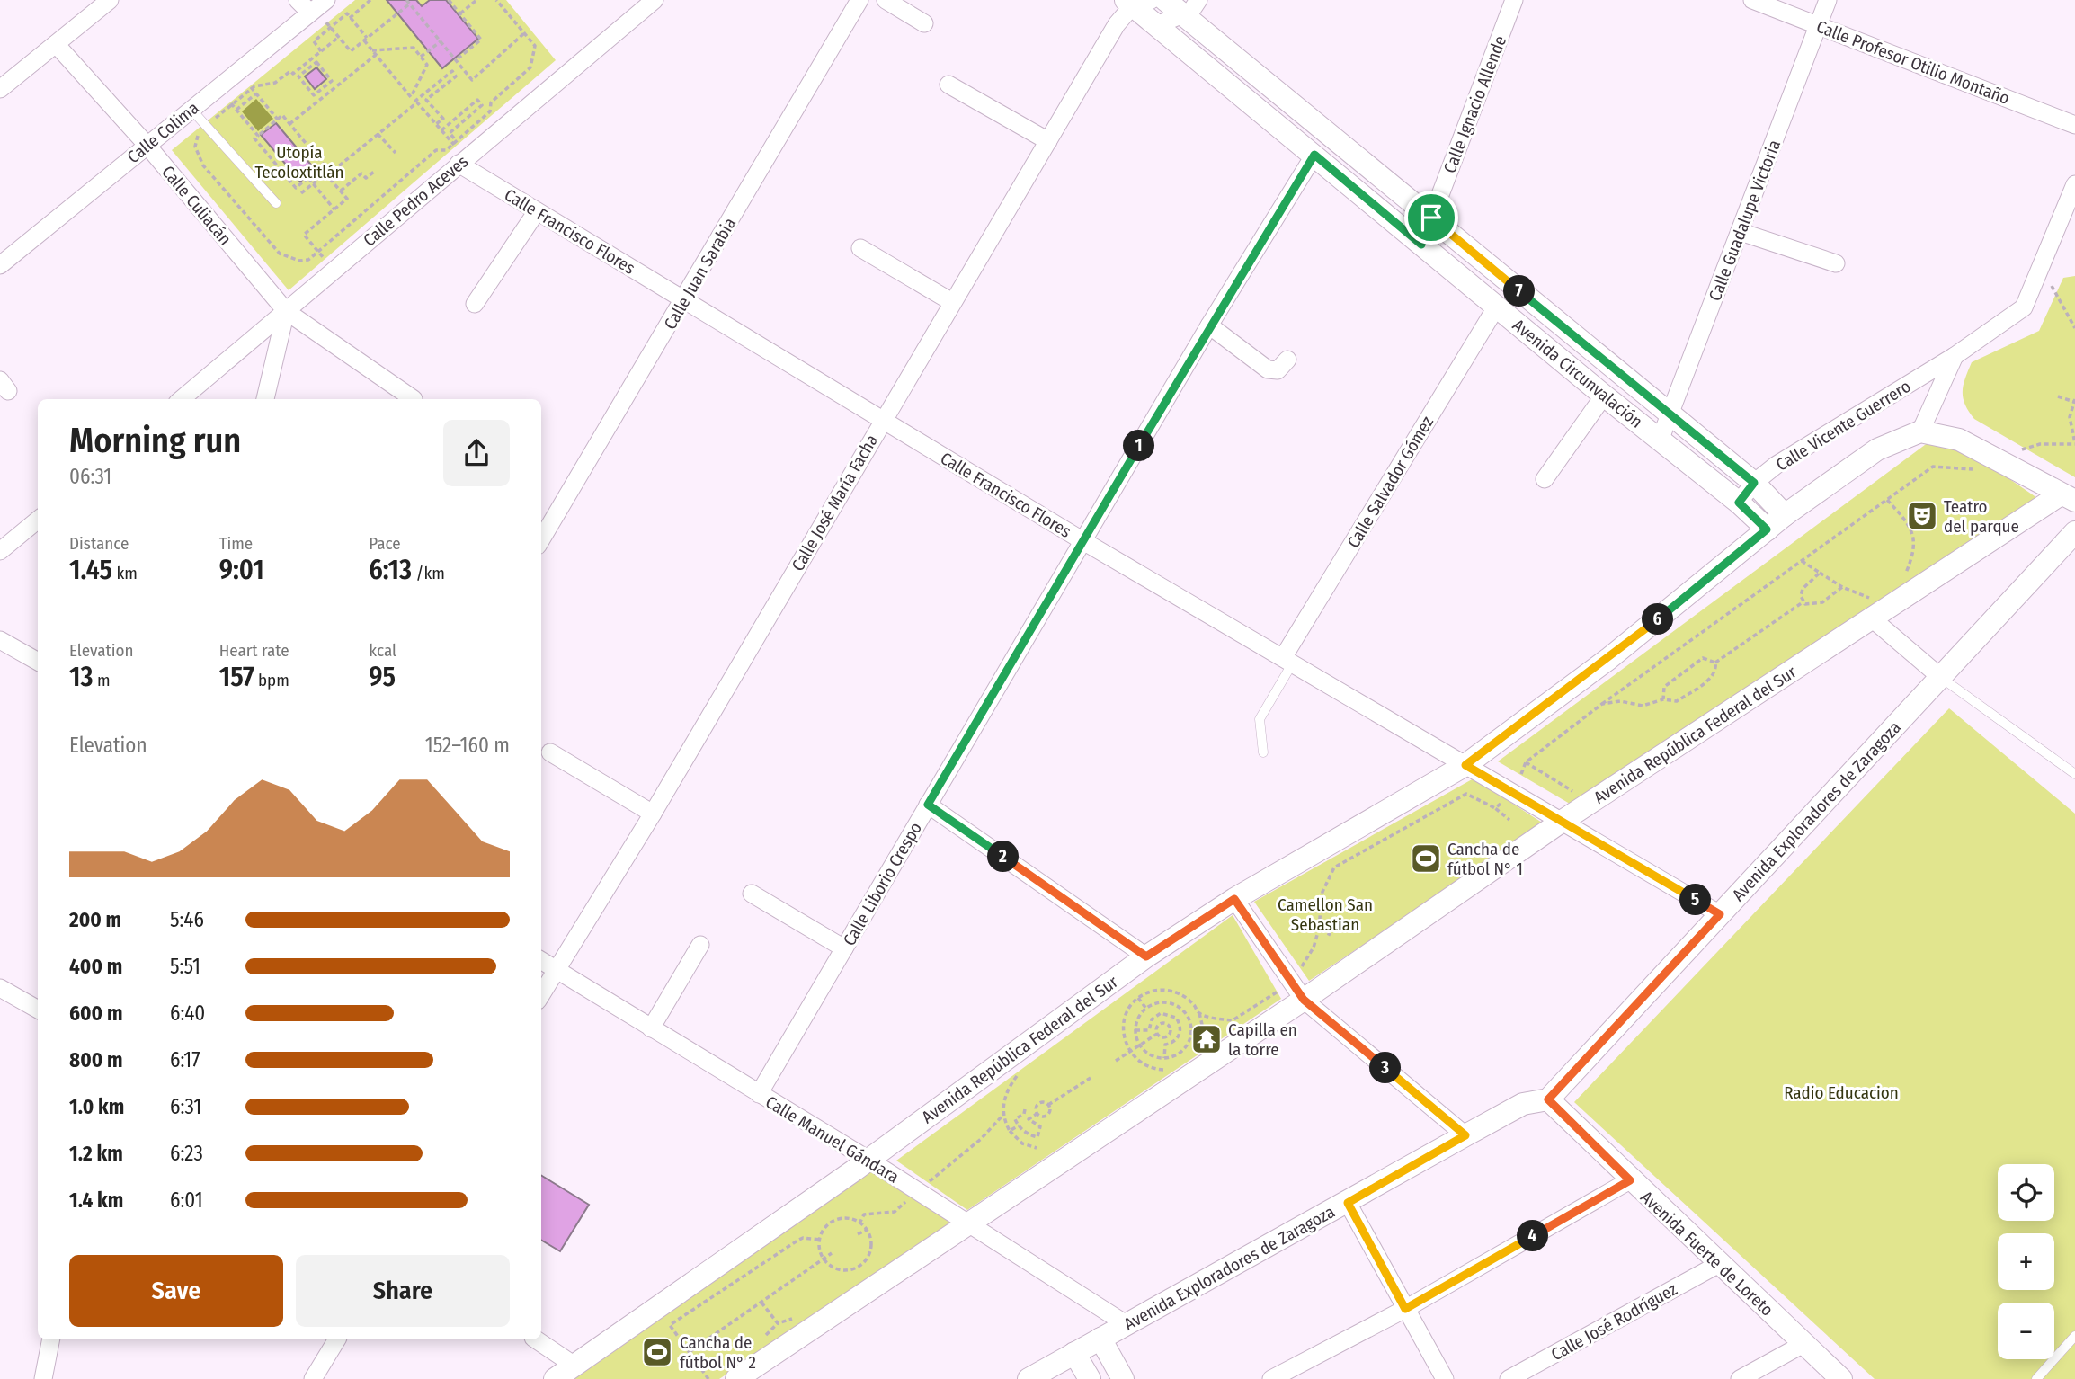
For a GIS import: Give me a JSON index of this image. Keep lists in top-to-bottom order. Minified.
{"streets":{"street":["Calle Profesor Otilio Montaño","Calle Ignacio Allende","Calle Colima","Calle Pedro Aceves","Calle Culiacán","Calle Guadalupe Victoria","Calle Francisco Flores","Calle Juan Sarabia","Avenida Circunvalación","Calle Vicente Guerrero","Calle Salvador Gómez","Calle José María Facha","Avenida República Federal del Sur","Avenida Exploradores de Zaragoza","Calle Liborio Crespo","Calle Manuel Gándara","Avenida Fuerte de Loreto","Calle José Rodríguez"]},"crossings":[["Calle Profesor Otilio Montaño","Calle Guadalupe Victoria"],["Calle Ignacio Allende","Avenida Circunvalación"],["Calle Colima","Calle Culiacán"],["Calle Pedro Aceves","Calle Culiacán"],["Calle Pedro Aceves","Calle Francisco Flores"],["Calle Guadalupe Victoria","Avenida Circunvalación"],["Calle Francisco Flores","Calle Juan Sarabia"],["Calle Francisco Flores","Calle Salvador Gómez"],["Calle Francisco Flores","Calle José María Facha"],["Calle Francisco Flores","Avenida República Federal del Sur"],["Calle Francisco Flores","Avenida Exploradores de Zaragoza"],["Calle Francisco Flores","Calle Liborio Crespo"],["Avenida Circunvalación","Calle Vicente Guerrero"],["Avenida Circunvalación","Calle Salvador Gómez"],["Avenida Circunvalación","Calle José María Facha"],["Avenida Circunvalación","Avenida República Federal del Sur"],["Avenida Circunvalación","Calle Liborio Crespo"],["Calle Vicente Guerrero","Avenida República Federal del Sur"],["Calle José María Facha","Calle Manuel Gándara"],["Avenida República Federal del Sur","Calle Manuel Gándara"],["Avenida Exploradores de Zaragoza","Calle Manuel Gándara"],["Avenida Exploradores de Zaragoza","Avenida Fuerte de Loreto"],["Calle Liborio Crespo","Calle Manuel Gándara"],["Avenida Fuerte de Loreto","Calle José Rodríguez"]],"parks":["Utopía Tecoloxtitlán","Camellon San Sebastian","Radio Educacion"],"places":{"theatre":["Teatro del parque"],"sports":["Cancha de fútbol N° 1","Cancha de fútbol N° 2"],"temple":["Capilla en la torre"]},"page":{"pins":["7","1","6","2","5","3","4"],"heading":["Morning run","06:31"],"stats":[["Distance","1.45 km"],["Time","9:01"],["Pace","6:13 /km"],["Elevation","13 m"],["Heart rate","157 bpm"],["kcal","95"]],"chart":["Elevation","152–160 m"],"list":[{"name":"200 m","note":"5:46"},{"name":"400 m","note":"5:51"},{"name":"600 m","note":"6:40"},{"name":"800 m","note":"6:17"},{"name":"1.0 km","note":"6:31"},{"name":"1.2 km","note":"6:23"},{"name":"1.4 km","note":"6:01"}],"map_buttons":["+","−"],"buttons":["Save","Share"]}}
